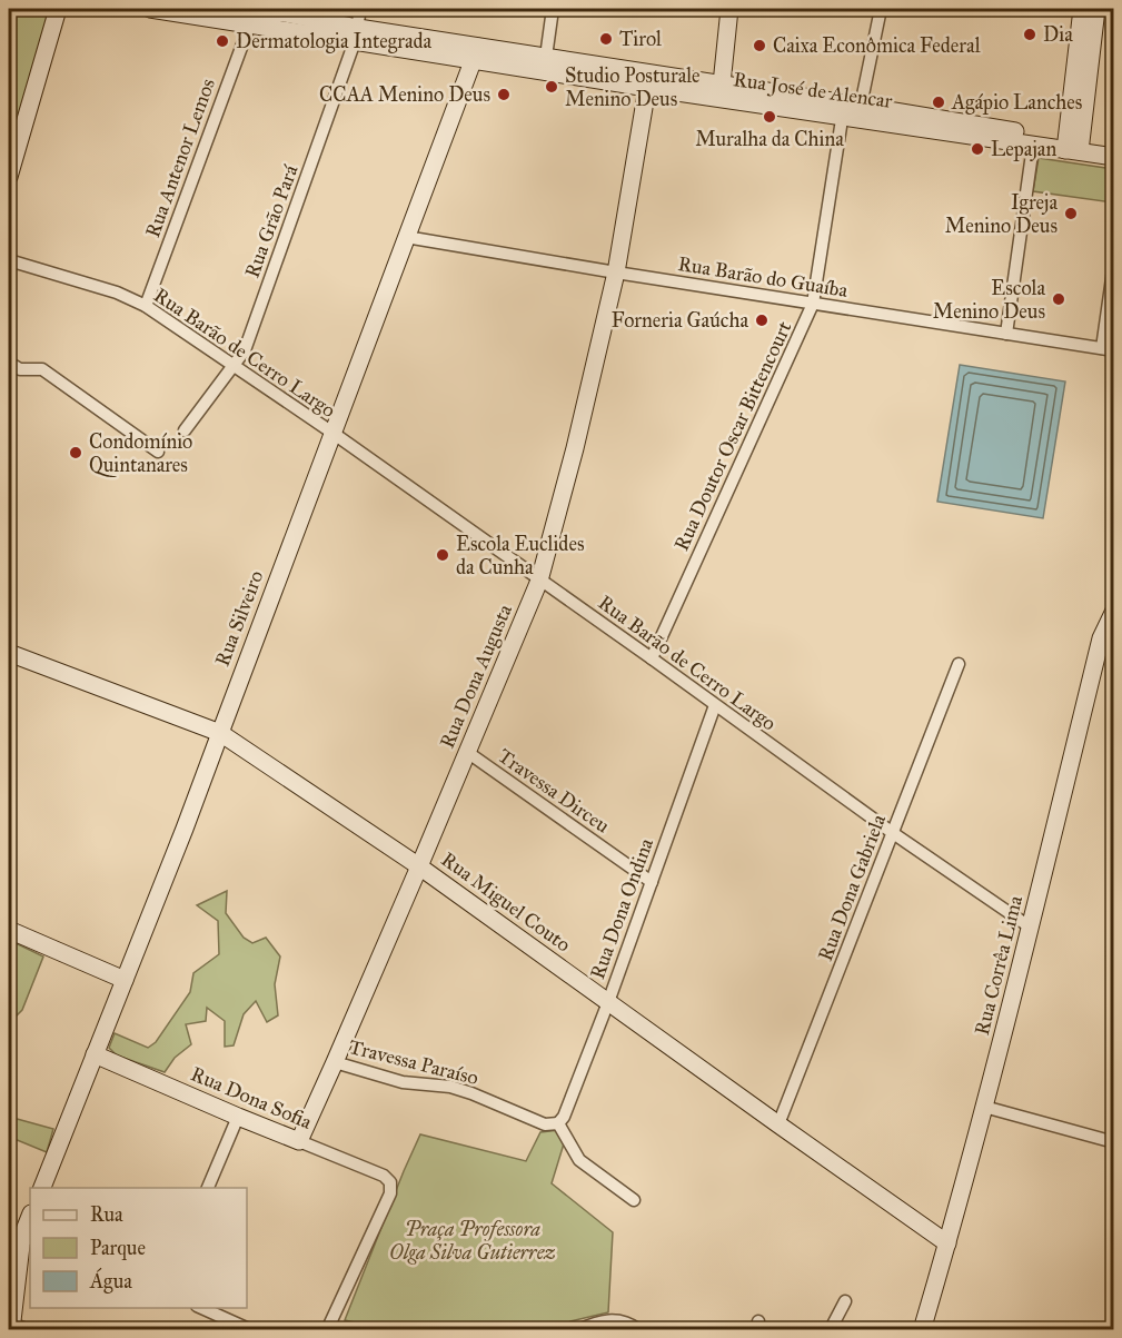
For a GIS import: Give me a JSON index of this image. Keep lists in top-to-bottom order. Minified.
{"streets":{"street":["Rua José de Alencar","Rua Antenor Lemos","Rua Grão Pará","Rua Barão do Guaíba","Rua Barão de Cerro Largo","Rua Doutor Oscar Bittencourt","Rua Silveiro","Rua Dona Augusta","Travessa Dirceu","Rua Dona Gabriela","Rua Miguel Couto","Rua Dona Ondina","Rua Corrêa Lima","Travessa Paraíso","Rua Dona Sofia"]},"crossings":[["Rua José de Alencar","Rua Antenor Lemos"],["Rua José de Alencar","Rua Grão Pará"],["Rua José de Alencar","Rua Doutor Oscar Bittencourt"],["Rua José de Alencar","Rua Silveiro"],["Rua José de Alencar","Rua Dona Augusta"],["Rua Antenor Lemos","Rua Barão de Cerro Largo"],["Rua Grão Pará","Rua Barão de Cerro Largo"],["Rua Barão do Guaíba","Rua Doutor Oscar Bittencourt"],["Rua Barão do Guaíba","Rua Silveiro"],["Rua Barão do Guaíba","Rua Dona Augusta"],["Rua Barão de Cerro Largo","Rua Doutor Oscar Bittencourt"],["Rua Barão de Cerro Largo","Rua Silveiro"],["Rua Barão de Cerro Largo","Rua Dona Augusta"],["Rua Barão de Cerro Largo","Rua Dona Gabriela"],["Rua Barão de Cerro Largo","Rua Dona Ondina"],["Rua Barão de Cerro Largo","Rua Corrêa Lima"],["Rua Silveiro","Rua Miguel Couto"],["Rua Silveiro","Rua Dona Sofia"],["Rua Dona Augusta","Travessa Dirceu"],["Rua Dona Augusta","Rua Miguel Couto"],["Rua Dona Augusta","Travessa Paraíso"],["Rua Dona Augusta","Rua Dona Sofia"],["Travessa Dirceu","Rua Dona Ondina"],["Rua Dona Gabriela","Rua Miguel Couto"],["Rua Miguel Couto","Rua Dona Ondina"],["Rua Miguel Couto","Rua Corrêa Lima"],["Rua Dona Ondina","Travessa Paraíso"]],"parks":["Praça Professora Olga Silva Gutierrez"],"places":["Dia","Tirol","Dermatologia Integrada","Caixa Econômica Federal","Studio Posturale Menino Deus","CCAA Menino Deus","Agápio Lanches","Muralha da China","Lepajan","Igreja Menino Deus","Escola Menino Deus","Forneria Gaúcha","Condomínio Quintanares","Escola Euclides da Cunha"],"legend":["Rua","Parque","Água"]}
